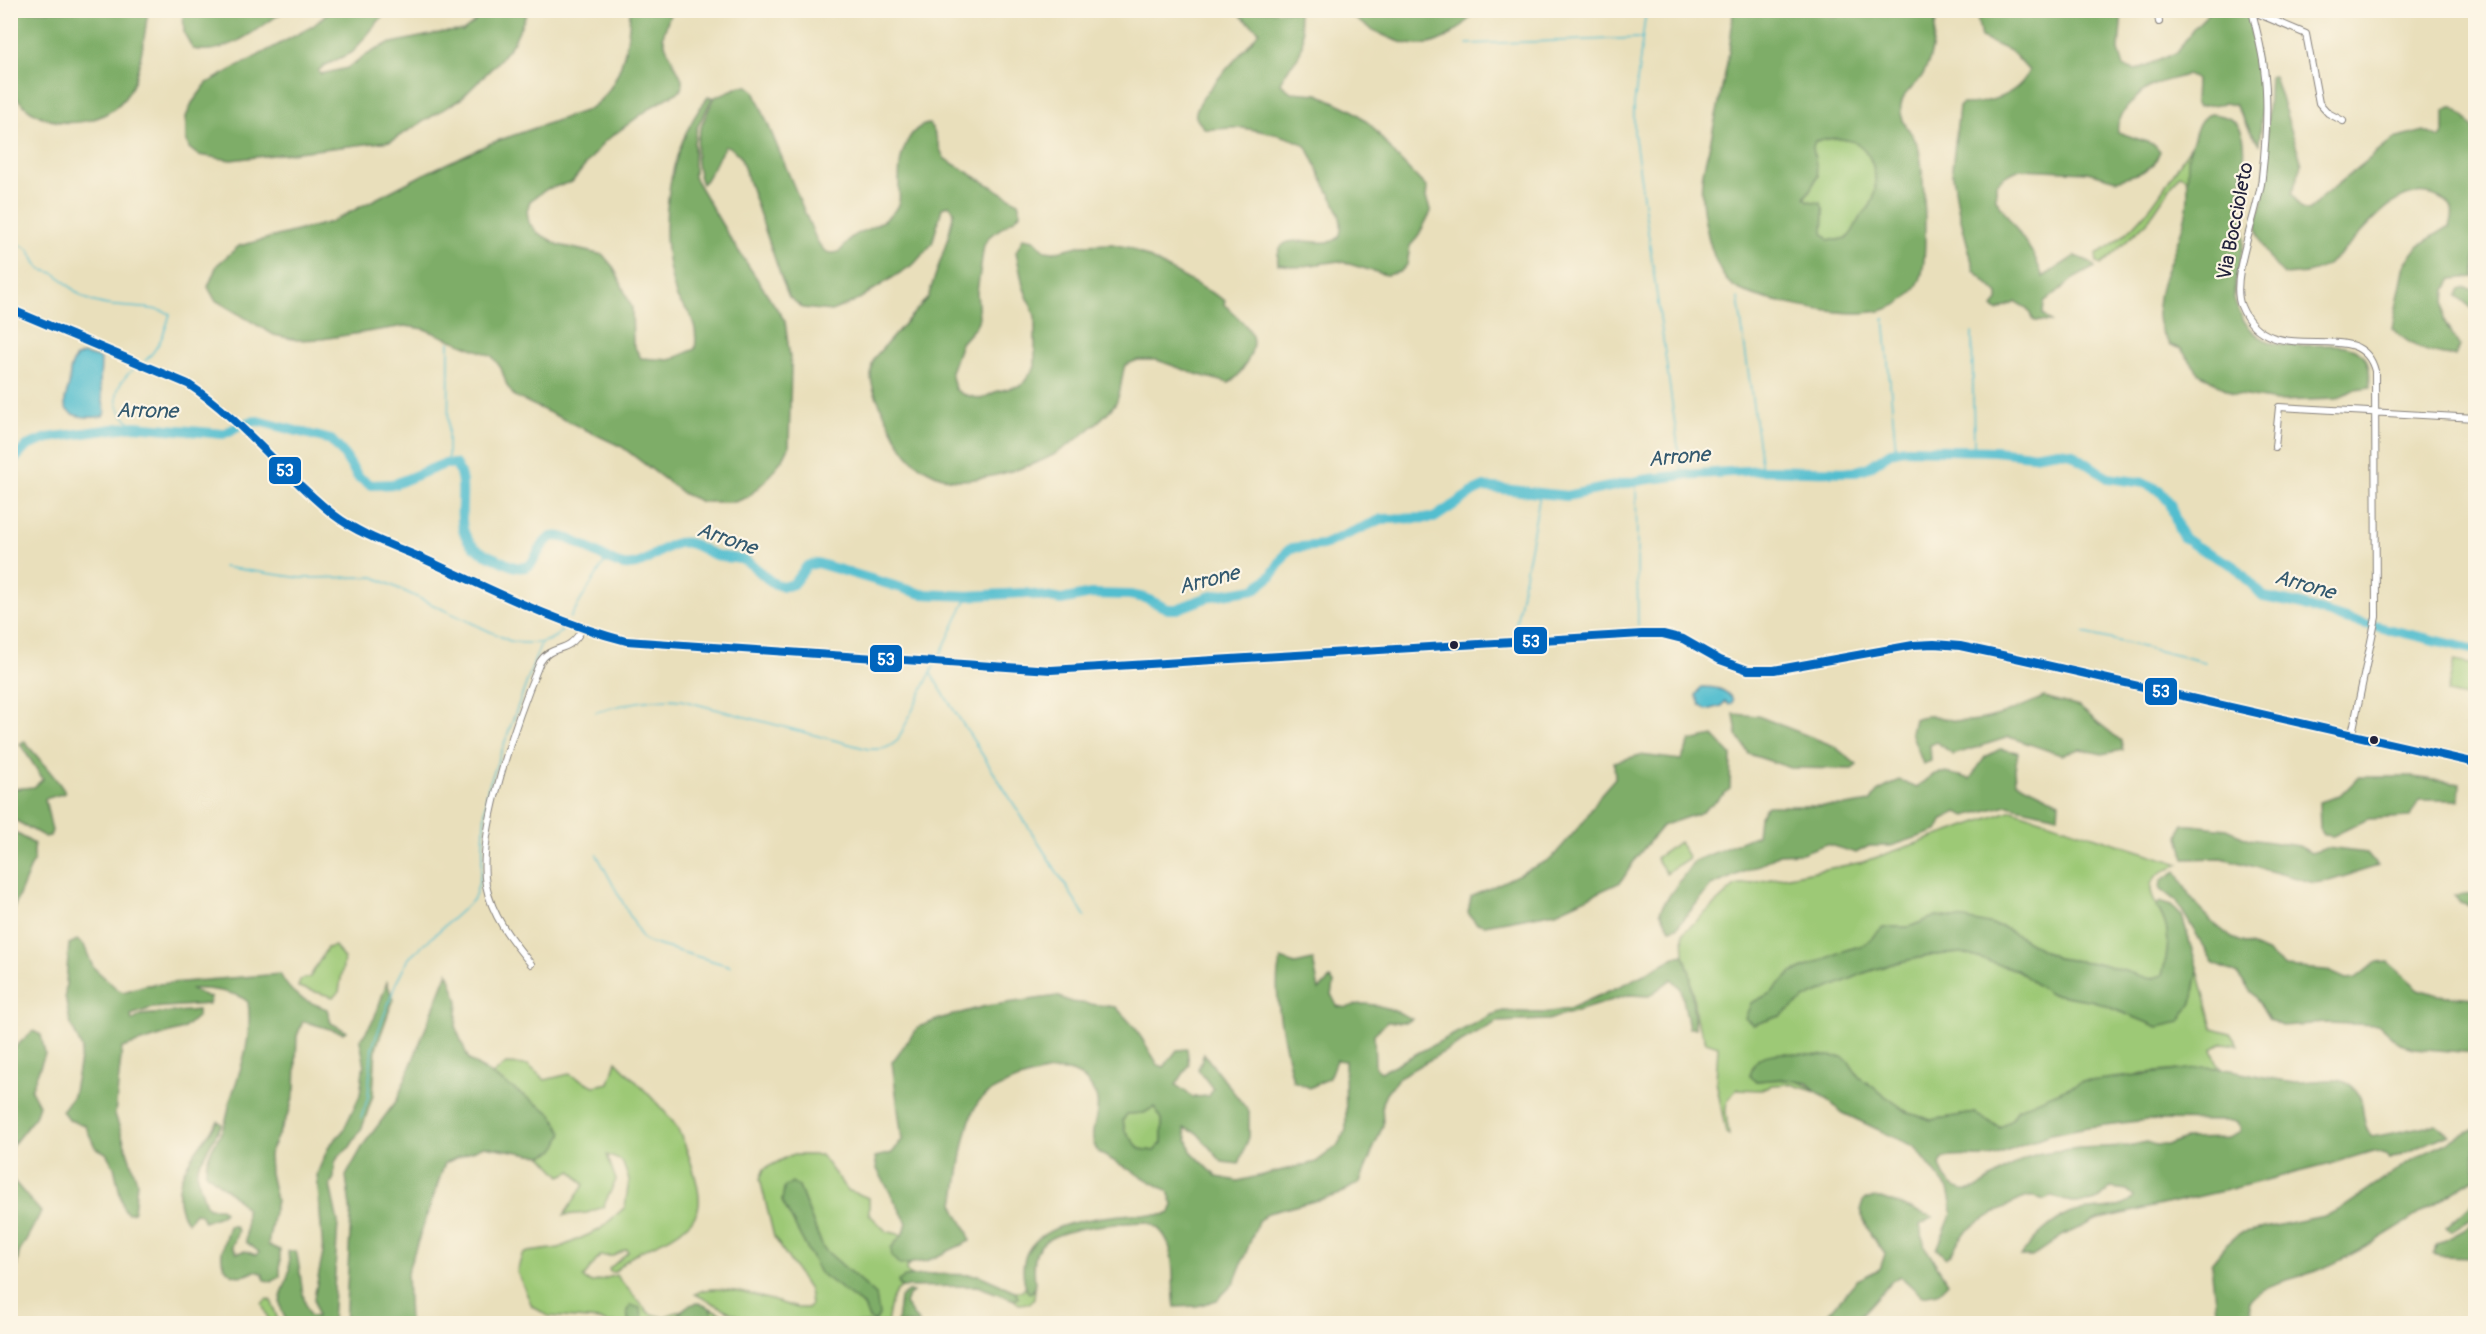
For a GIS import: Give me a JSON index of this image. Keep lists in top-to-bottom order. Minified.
{"streets":{"street":["Via Boccioleto"]},"water":["Arrone"],"lines":["transit line 53"]}
